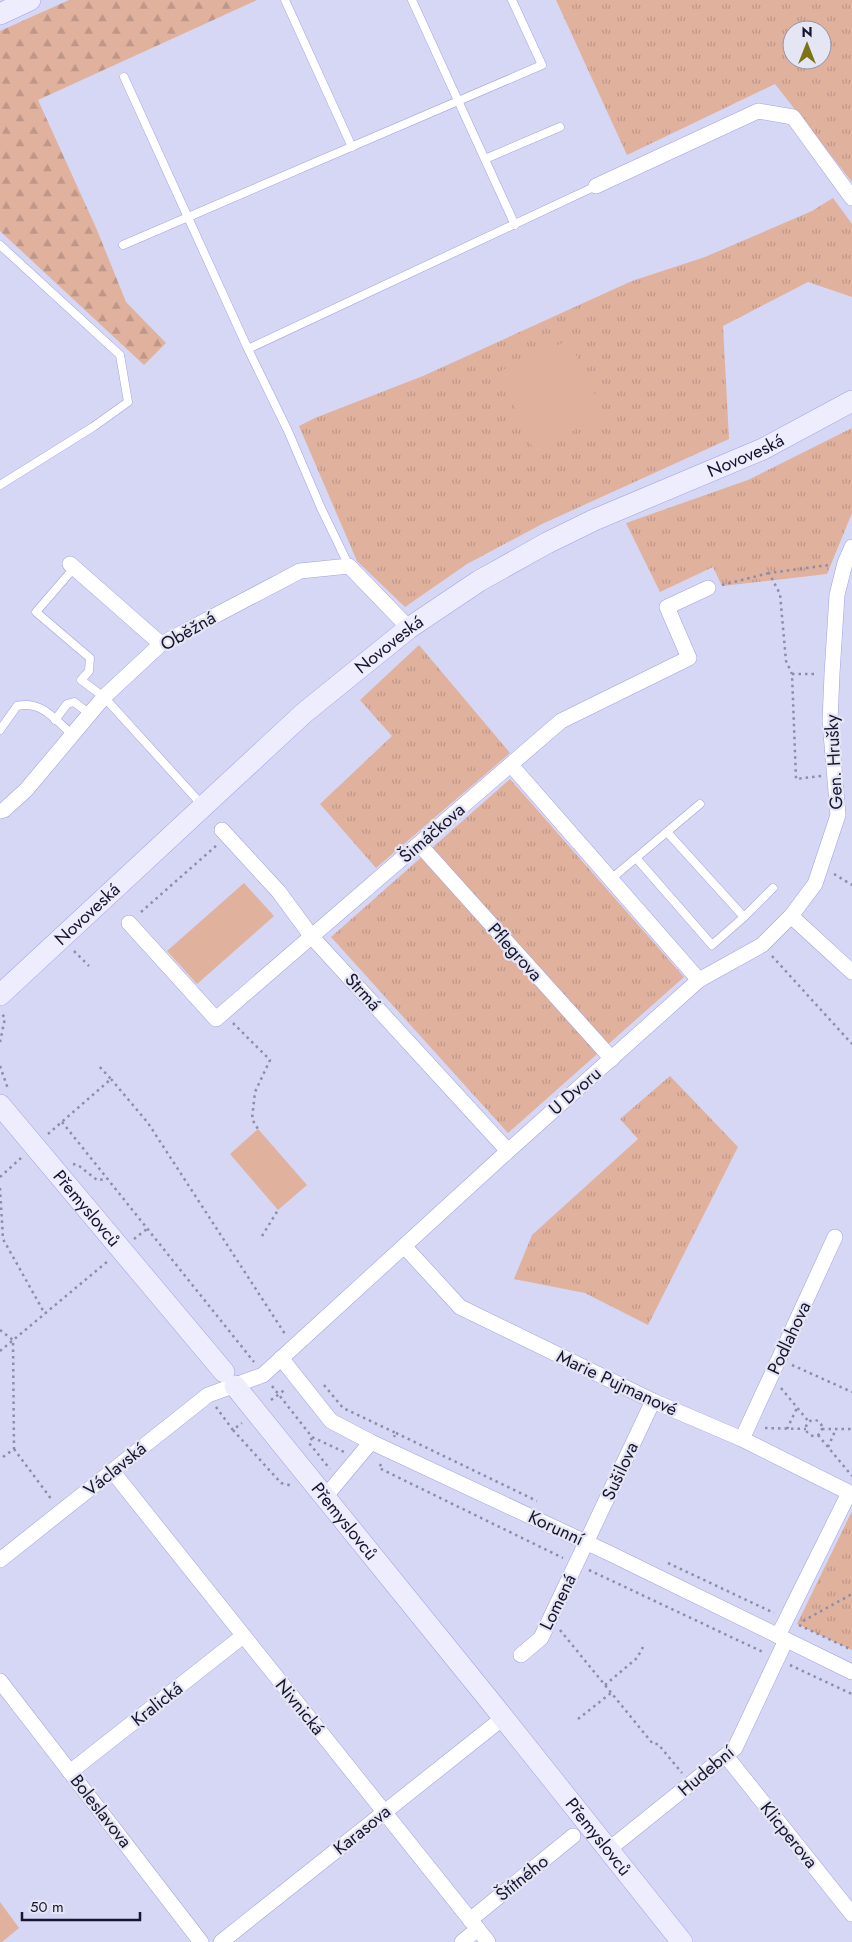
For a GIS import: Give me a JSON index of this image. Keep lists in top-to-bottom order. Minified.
{"streets":{"street":["Novoveská","Oběžná","Gen. Hrušky","Šimáčkova","Pflegrova","Strmá","U Dvoru","Přemyslovců","Podlahova","Marie Pujmanové","Václavská","Sušilova","Korunní","Lomená","Kralická","Nivnická","Hudební","Boleslavova","Karasova","Klicperova","Štítného"]},"crossings":[["Gen. Hrušky","U Dvoru"],["Šimáčkova","Pflegrova"],["Šimáčkova","Strmá"],["Pflegrova","U Dvoru"],["Strmá","U Dvoru"],["U Dvoru","Přemyslovců"],["U Dvoru","Marie Pujmanové"],["U Dvoru","Václavská"],["U Dvoru","Korunní"],["Přemyslovců","Václavská"],["Přemyslovců","Hudební"],["Přemyslovců","Karasova"],["Podlahova","Marie Pujmanové"],["Marie Pujmanové","Sušilova"],["Marie Pujmanové","Hudební"],["Václavská","Nivnická"],["Sušilova","Korunní"],["Sušilova","Lomená"],["Korunní","Lomená"],["Korunní","Hudební"],["Kralická","Nivnická"],["Kralická","Boleslavova"],["Nivnická","Karasova"],["Nivnická","Štítného"],["Hudební","Klicperova"]],"scale_bar":"50 m","north":"top"}
